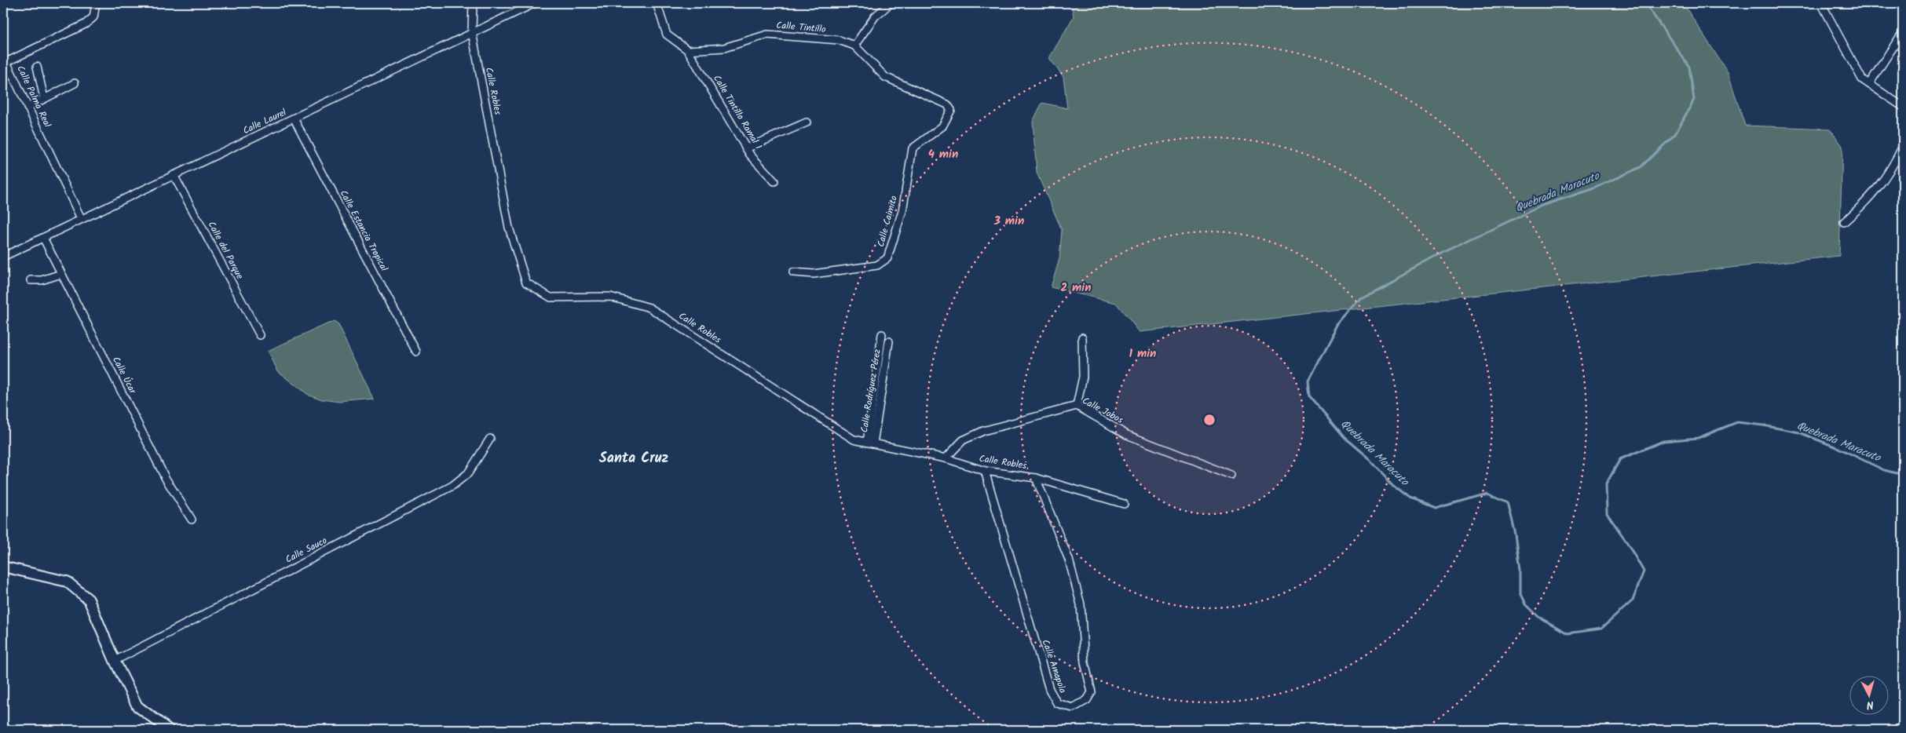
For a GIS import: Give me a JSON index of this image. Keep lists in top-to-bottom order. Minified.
{"streets":{"street":["Calle Tintillo","Calle Robles","Calle Palma Real","Calle Tintillo Ramal 1","Calle Laurel","Calle Caimito","Calle Estancia Tropical","Calle del Parque","Calle Úcar","Calle Rodríguez Pérez","Calle Jobos","Calle Sauco","Calle Amapola"]},"crossings":[["Calle Tintillo","Calle Tintillo Ramal 1"],["Calle Tintillo","Calle Caimito"],["Calle Robles","Calle Laurel"],["Calle Robles","Calle Rodríguez Pérez"],["Calle Robles","Calle Jobos"],["Calle Robles","Calle Amapola"],["Calle Palma Real","Calle Laurel"],["Calle Laurel","Calle Estancia Tropical"],["Calle Laurel","Calle del Parque"],["Calle Laurel","Calle Úcar"]],"districts":["Santa Cruz"],"water":["Quebrada Maracuto"],"north":"bottom","rings":["4 min","3 min","2 min","1 min"]}
